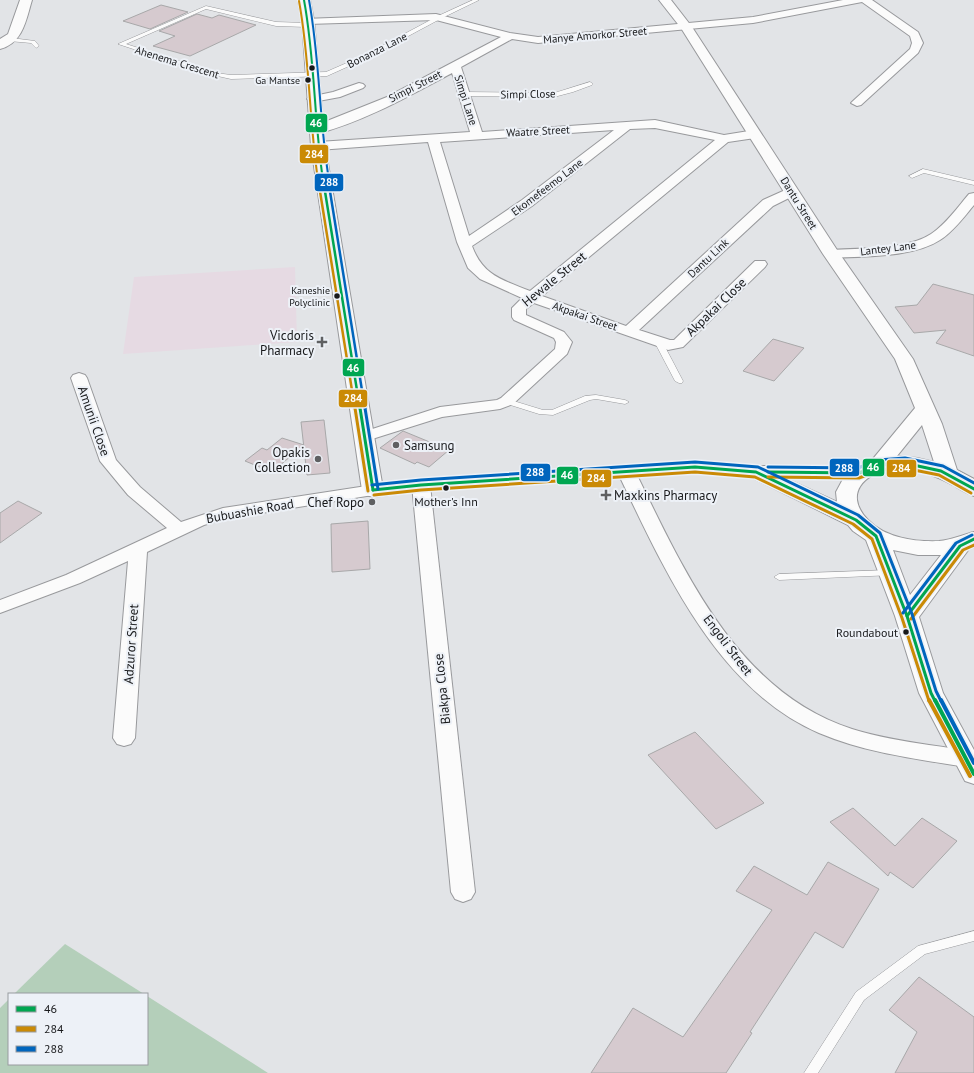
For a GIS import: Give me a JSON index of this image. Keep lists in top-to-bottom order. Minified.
{"streets":{"street":["Manye Amorkor Street","Simpi Street","Simpi Lane","Waatre Street","Ekomefeemo Lane","Dantu Street","Lantey Lane","Dantu Link","Hewale Street","Akpakai Close","Akpakai Street","Amunii Close","Bubuashie Road","Adzuror Street","Engoli Street","Biakpa Close"],"lane":["Bonanza Lane","Ahenema Crescent","Simpi Close"]},"crossings":[["Manye Amorkor Street","Bonanza Lane"],["Manye Amorkor Street","Ahenema Crescent"],["Manye Amorkor Street","Simpi Street"],["Manye Amorkor Street","Dantu Street"],["Bonanza Lane","Ahenema Crescent"],["Simpi Street","Simpi Lane"],["Simpi Street","Waatre Street"],["Simpi Close","Simpi Lane"],["Simpi Lane","Waatre Street"],["Waatre Street","Ekomefeemo Lane"],["Waatre Street","Dantu Street"],["Waatre Street","Hewale Street"],["Waatre Street","Akpakai Street"],["Ekomefeemo Lane","Akpakai Street"],["Dantu Street","Lantey Lane"],["Dantu Street","Dantu Link"],["Dantu Street","Bubuashie Road"],["Dantu Link","Akpakai Street"],["Hewale Street","Akpakai Street"],["Akpakai Close","Akpakai Street"],["Amunii Close","Bubuashie Road"],["Bubuashie Road","Adzuror Street"],["Bubuashie Road","Engoli Street"],["Bubuashie Road","Biakpa Close"]],"places":{"other":["Ga Mantse","Kaneshie Polyclinic","Samsung","Opakis Collection","Mother's Inn","Chef Ropo","Roundabout"],"health":["Vicdoris Pharmacy","Maxkins Pharmacy"]},"lines":["transit line 46","transit line 288","transit line 284"],"legend":["46","284","288"]}
